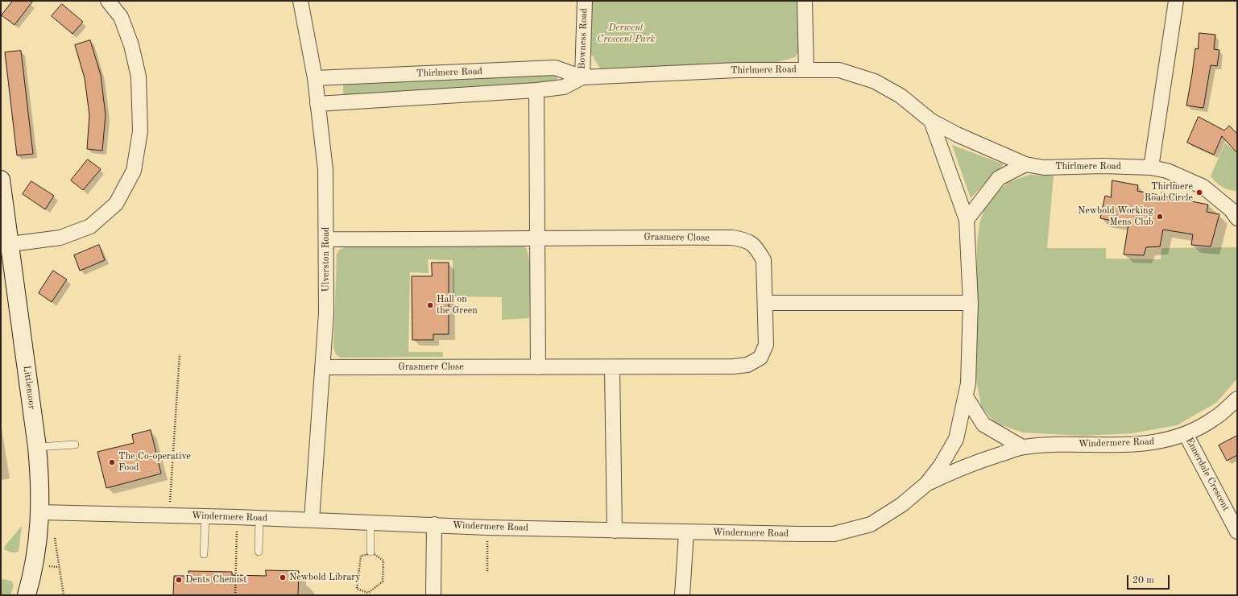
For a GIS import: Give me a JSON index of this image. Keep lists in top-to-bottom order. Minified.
{"streets":{"main road":["Littlemoor"],"street":["Bowness Road","Thirlmere Road","Grasmere Close","Ulverston Road","Windermere Road","Ennerdale Crescent"]},"crossings":[["Bowness Road","Thirlmere Road"],["Thirlmere Road","Ulverston Road"],["Grasmere Close","Ulverston Road"],["Ulverston Road","Windermere Road"],["Littlemoor","Windermere Road"],["Windermere Road","Ennerdale Crescent"]],"parks":["Derwent Crescent Park"],"places":["Thirlmere Road Circle","Newbold Working Mens Club","Hall on the Green","The Co-operative Food","Newbold Library","Dents Chemist"],"scale_bar":"20 m"}
